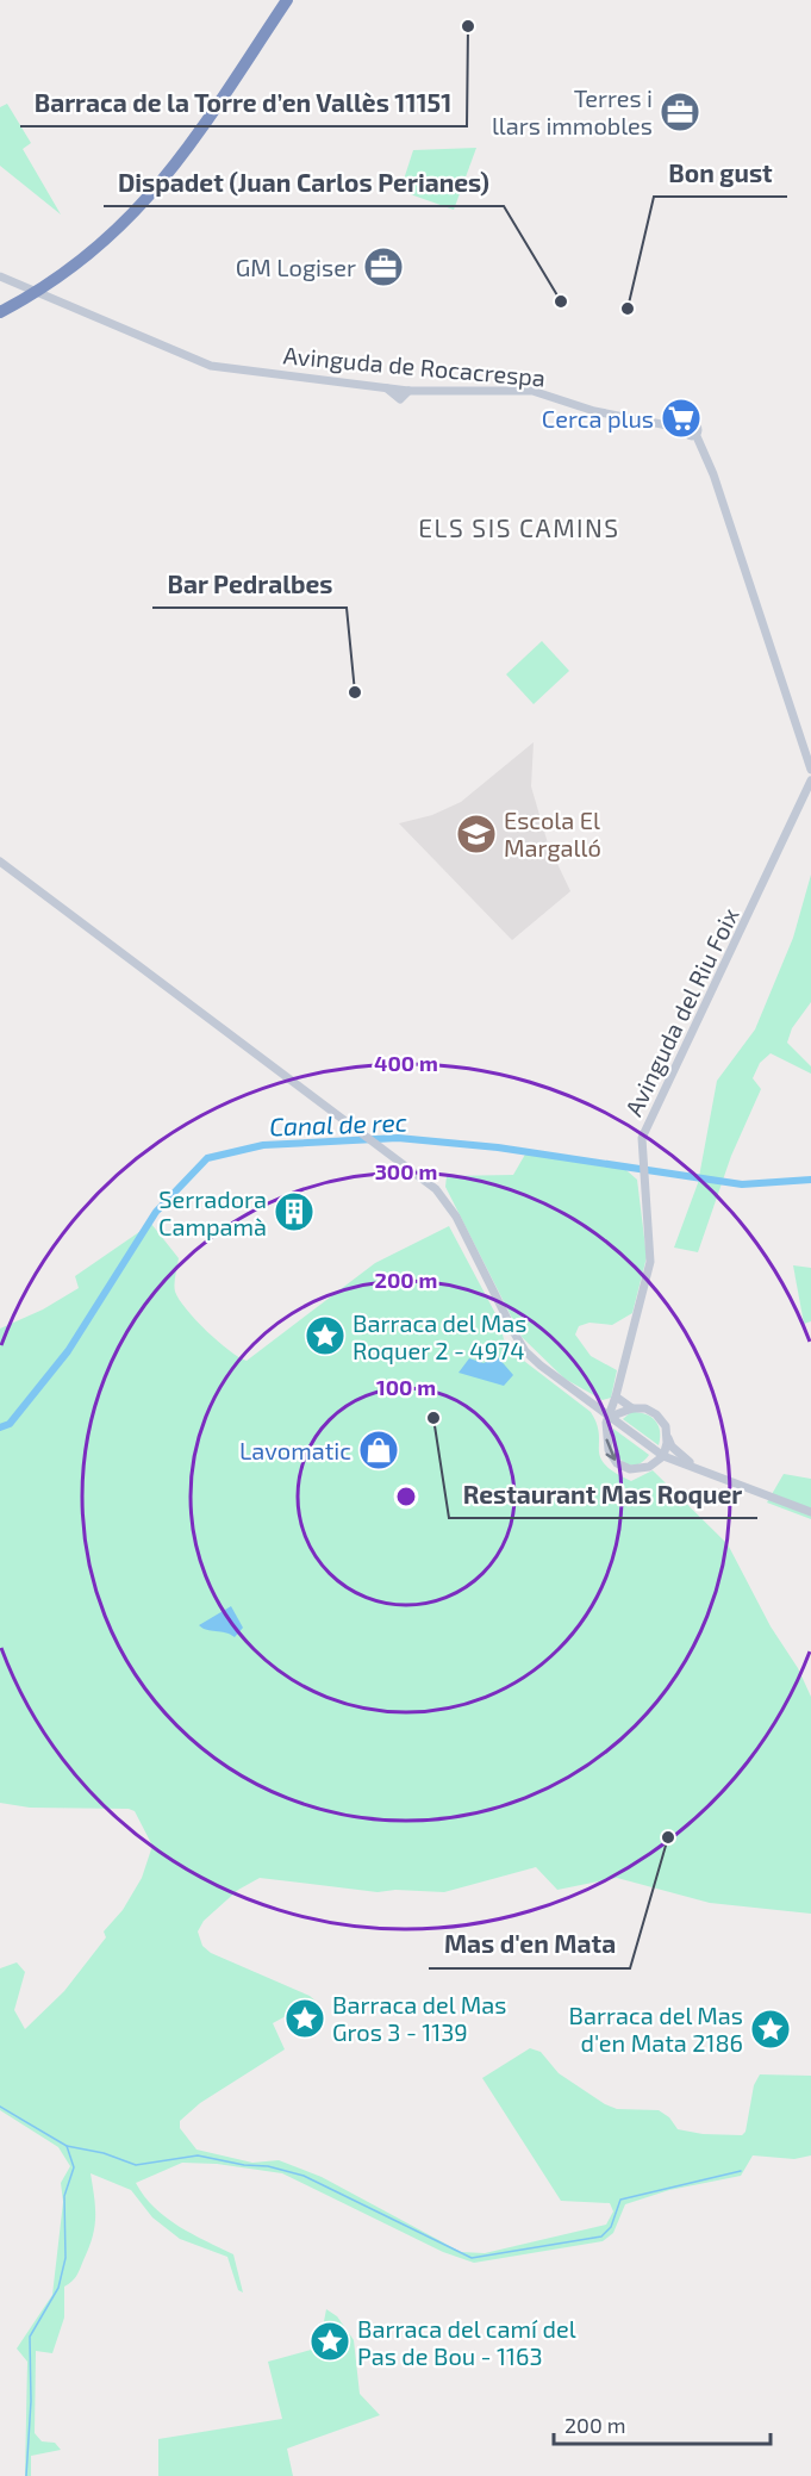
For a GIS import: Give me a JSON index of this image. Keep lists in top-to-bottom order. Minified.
{"streets":{"street":["Avinguda de Rocacrespa","Avinguda del Riu Foix"]},"districts":["ELS SIS CAMINS"],"water":["Canal de rec"],"places":{"other":["Barraca de la Torre d’en Vallès 11151","Dispadet (Juan Carlos Perianes)","Bon gust","Bar Pedralbes","Restaurant Mas Roquer","Mas d'en Mata"],"office":["Terres i llars immobles","GM Logiser"],"supermarket":["Cerca plus"],"school or university":["Escola El Margalló"],"building":["Serradora Campamà"],"place":["Barraca del Mas Roquer 2 - 4974","Barraca del Mas Gros 3 - 1139","Barraca del Mas d'en Mata 2186","Barraca del camí del Pas de Bou - 1163"],"shop":["Lavomatic"]},"scale_bar":"200 m","rings":["400 m","300 m","200 m","100 m"]}
